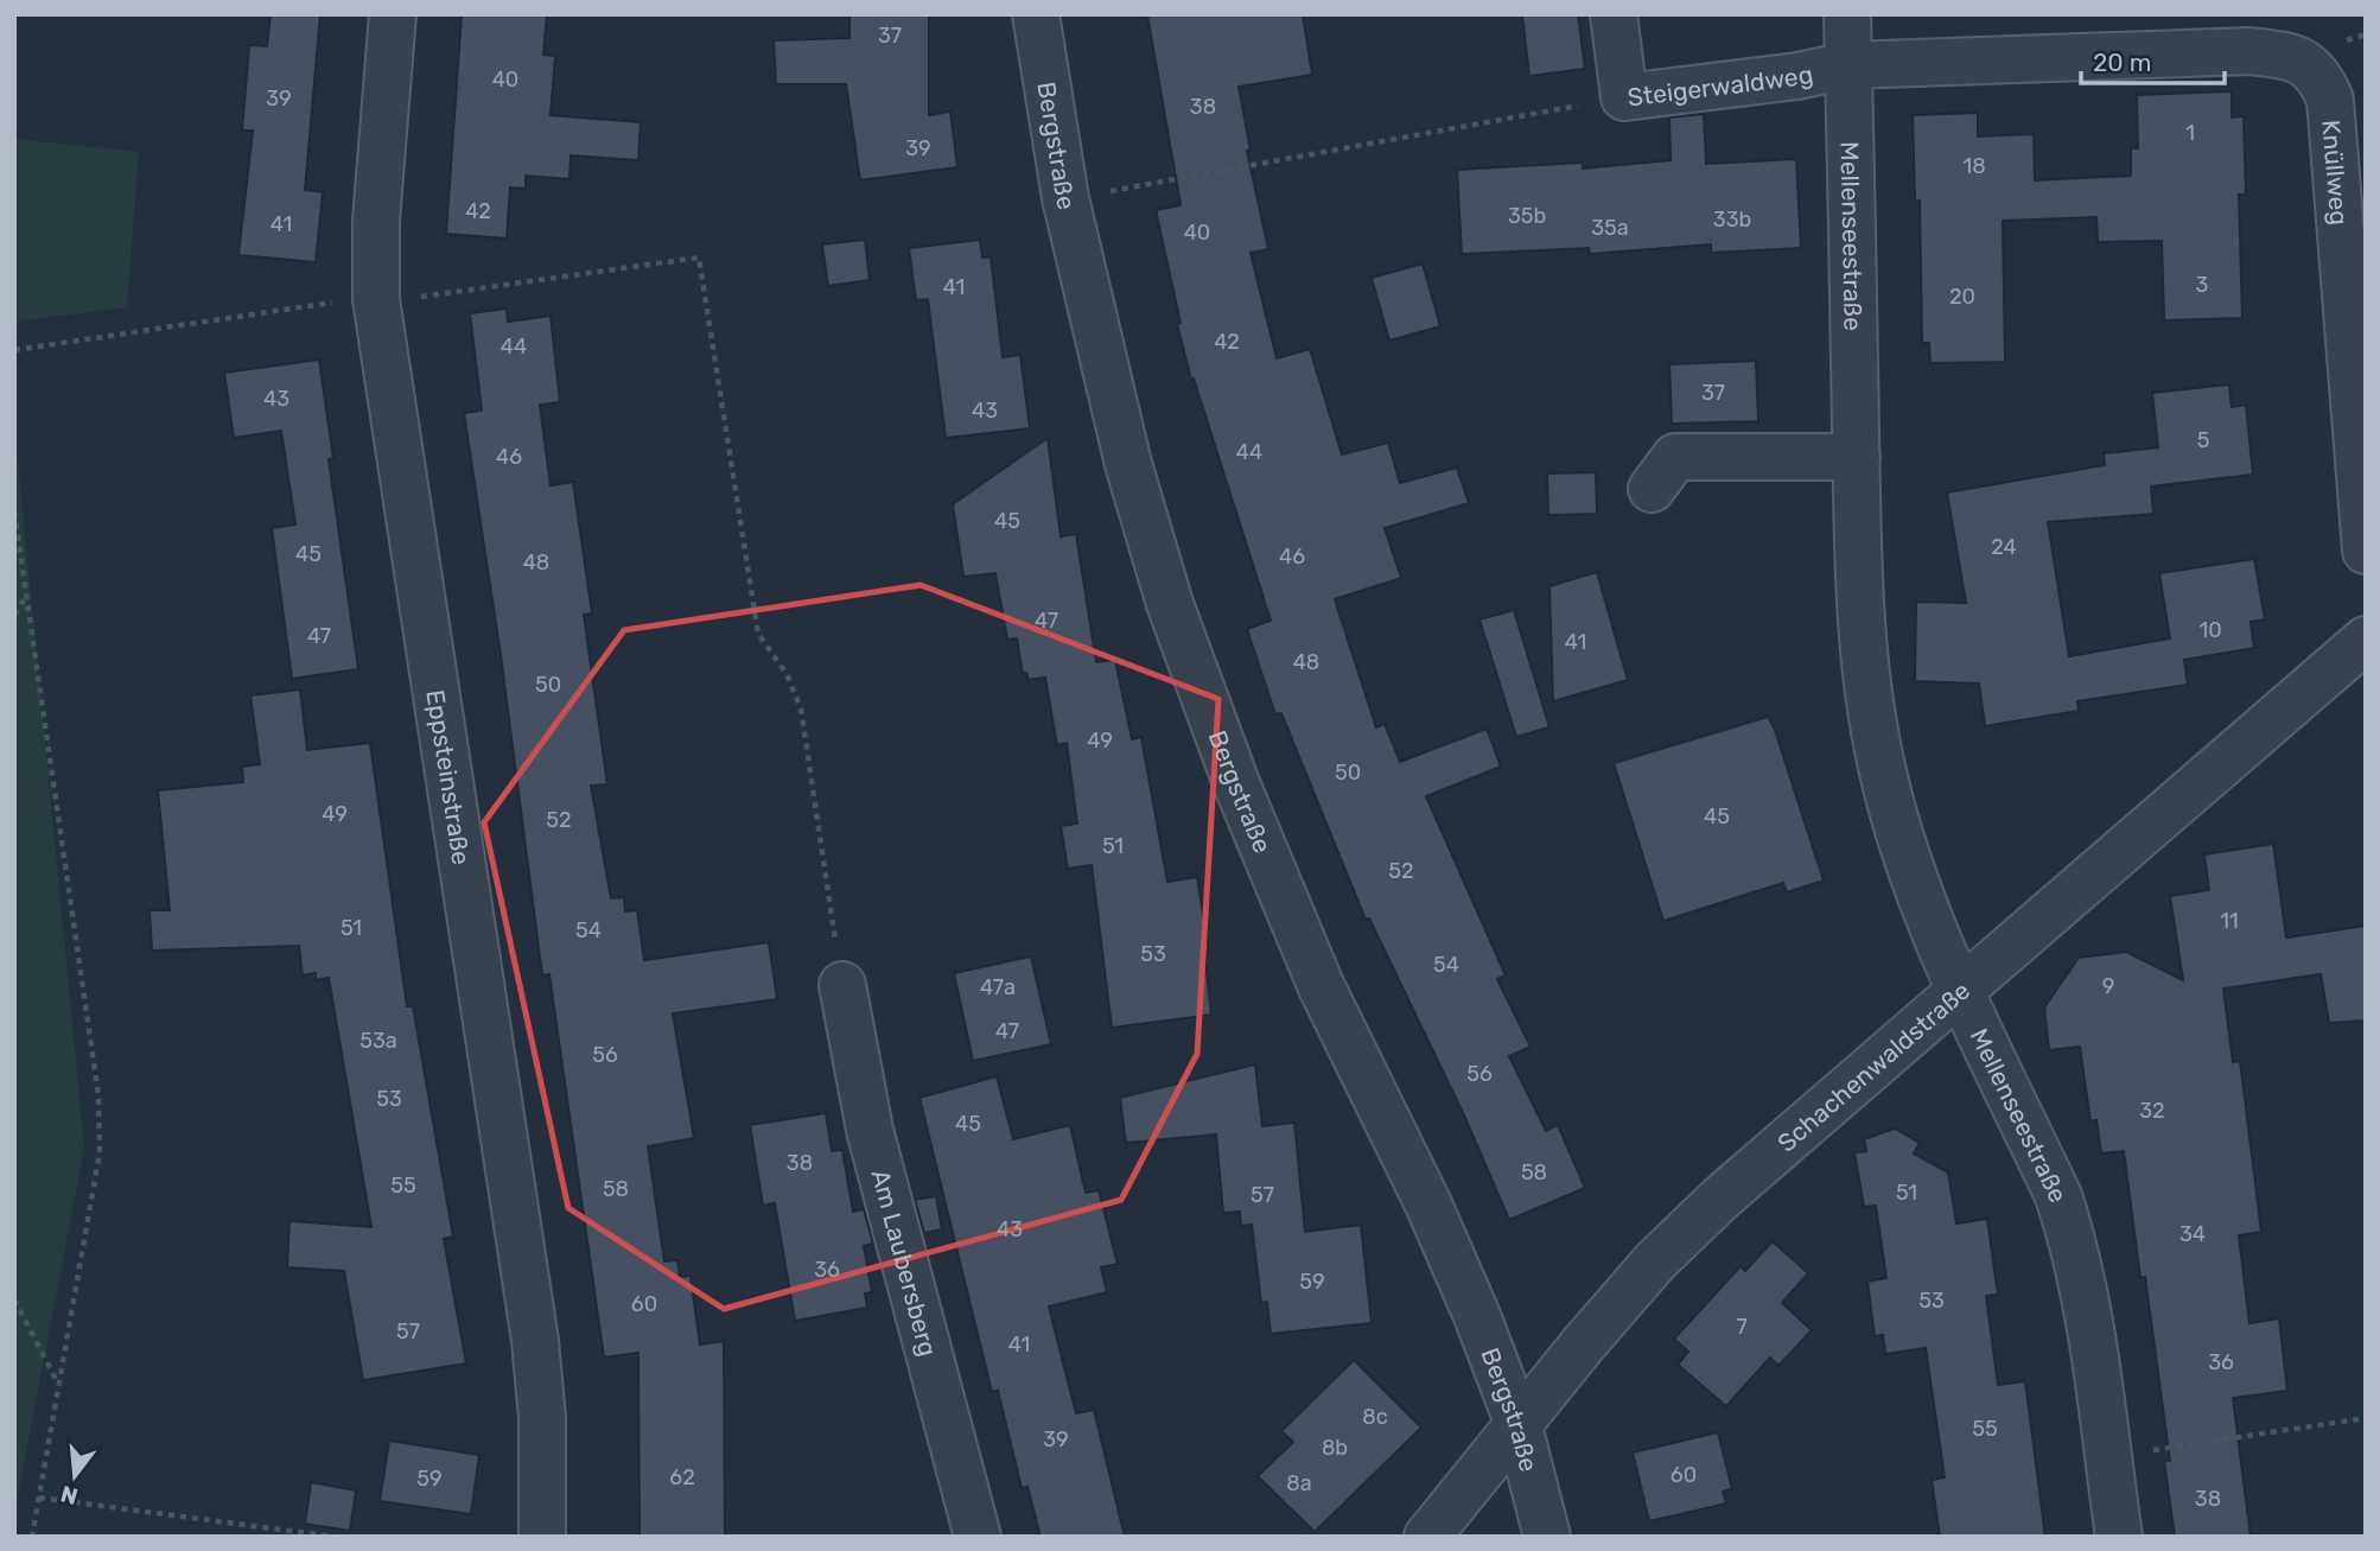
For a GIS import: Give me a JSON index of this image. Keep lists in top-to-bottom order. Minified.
{"streets":{"street":["Steigerwaldweg","Bergstraße","Knüllweg","Mellenseestraße","Eppsteinstraße","Schachenwaldstraße","Am Laubersberg"]},"crossings":[["Steigerwaldweg","Knüllweg"],["Steigerwaldweg","Mellenseestraße"],["Bergstraße","Schachenwaldstraße"],["Knüllweg","Mellenseestraße"],["Mellenseestraße","Schachenwaldstraße"]],"house_numbers":["37","40","39","38","1","39","18","42","35b","33b","41","35a","40","3","41","20","42","44","37","43","43","5","44","46","45","24","45","46","48","47","10","47","41","48","50","49","50","49","45","52","51","52","11","51","54","53","54","9","47a","47","53a","56","56","53","32","45","38","58","55","58","51","57","43","34","36","59","53","60","7","57","41","36","8c","55","39","8b","60","62","59","8a","38"],"scale_bar":"20 m","north":"bottom"}
